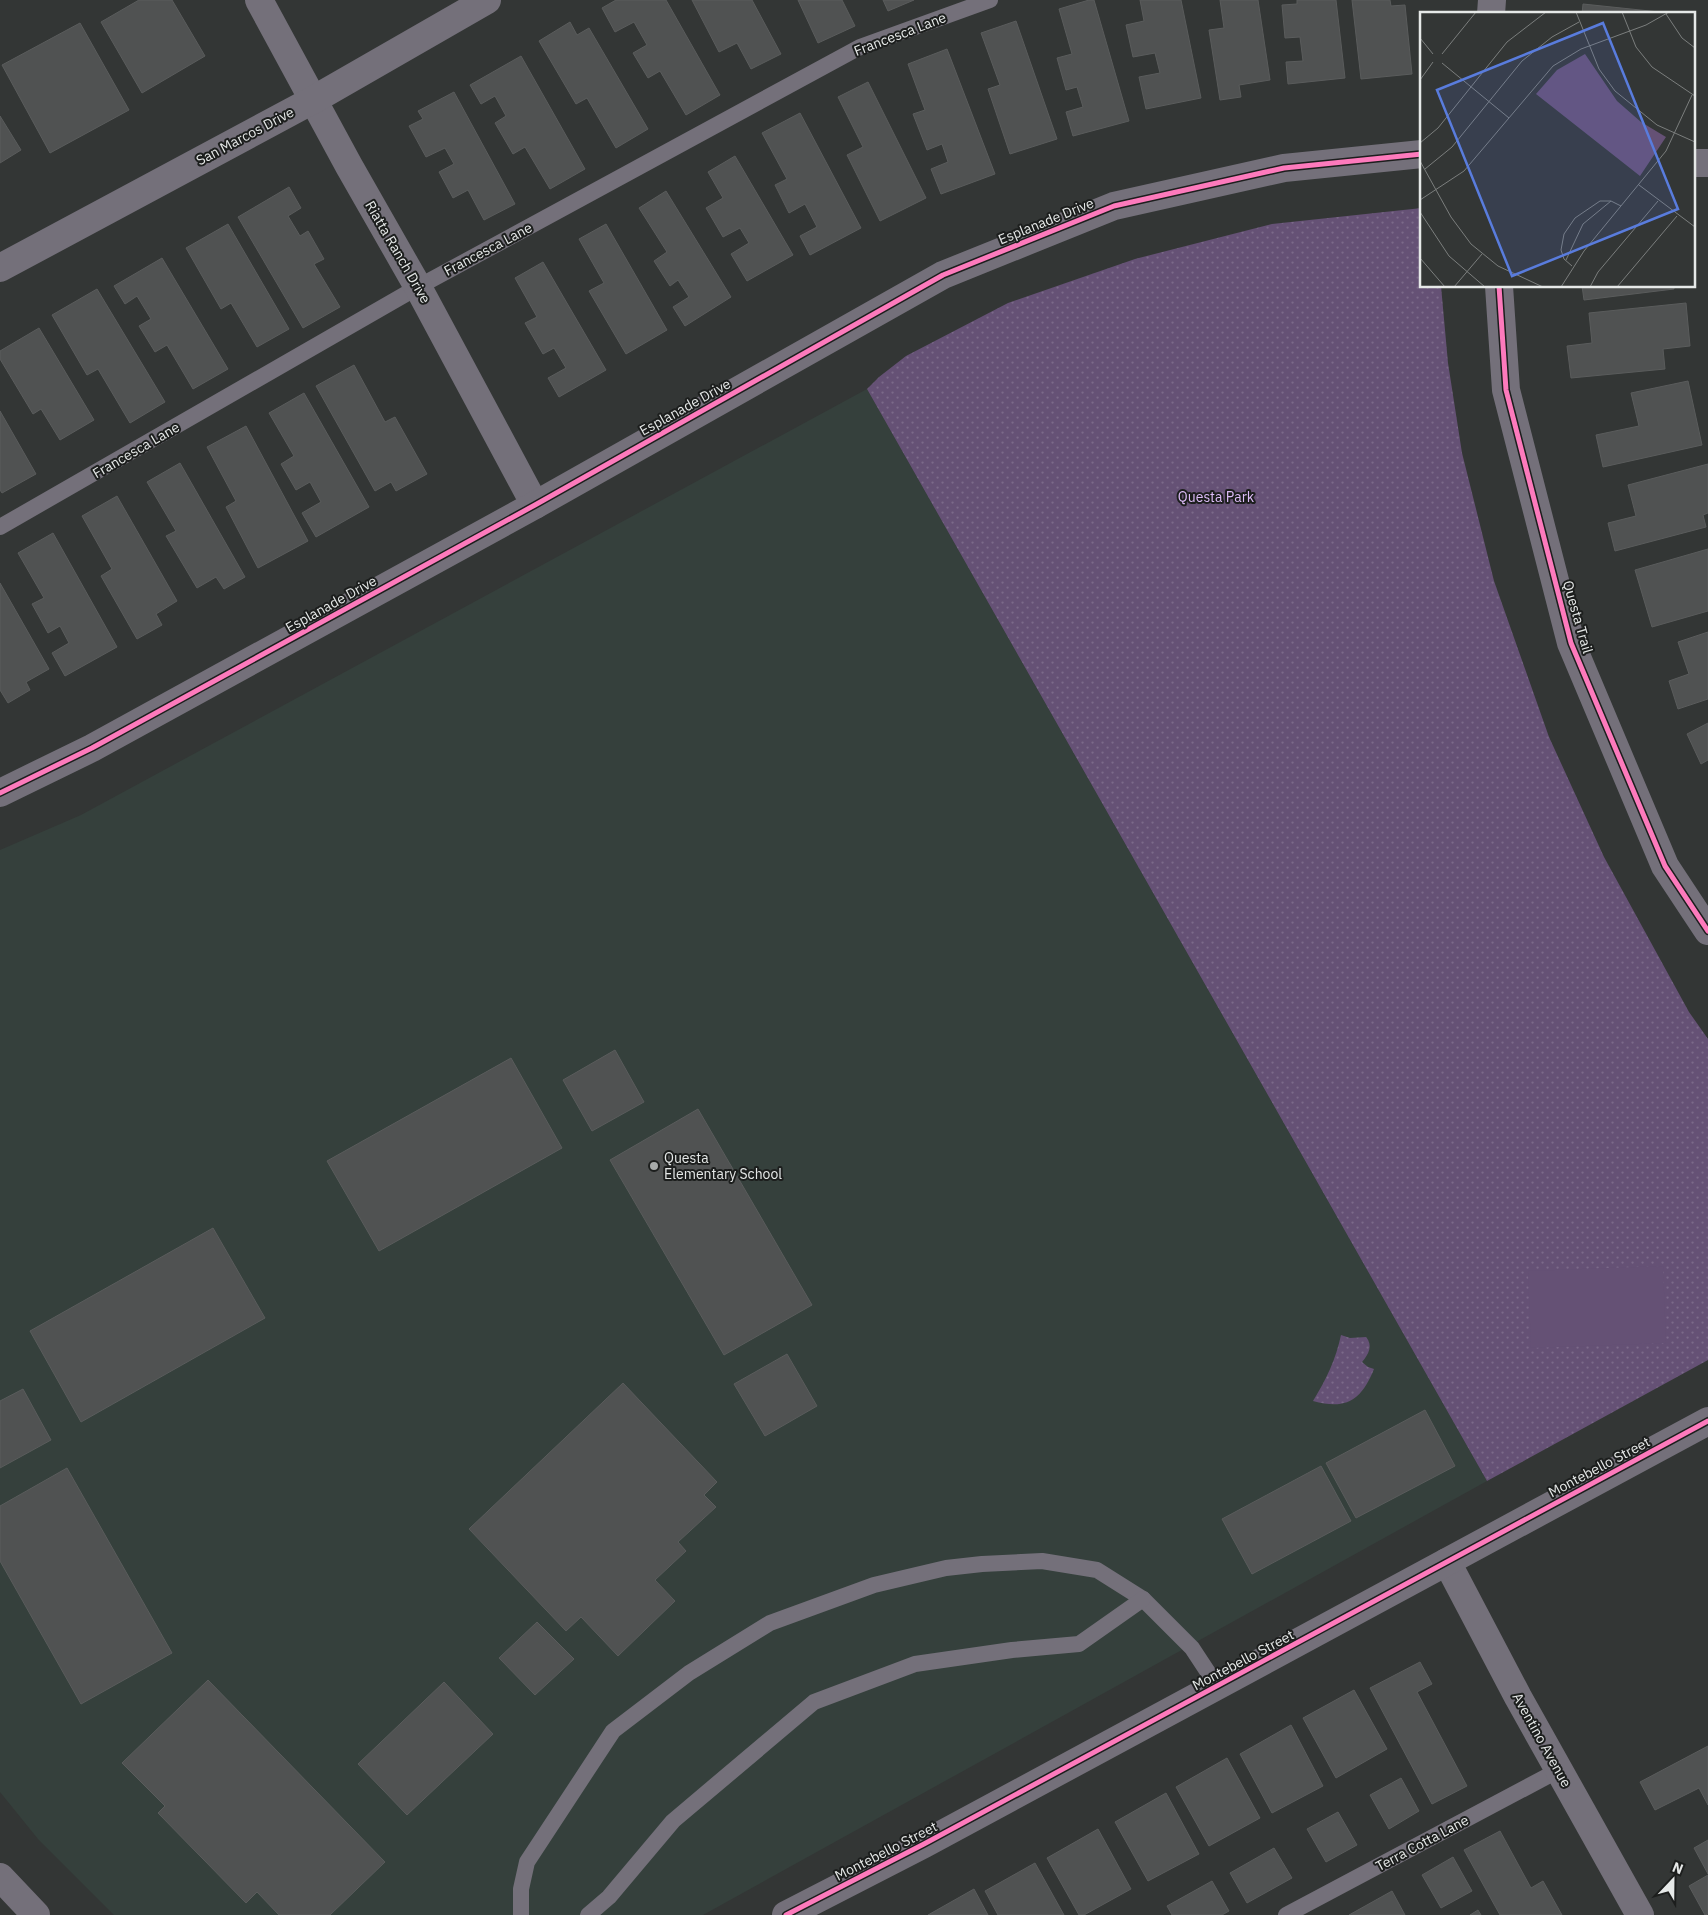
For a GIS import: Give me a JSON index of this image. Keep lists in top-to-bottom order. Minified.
{"streets":{"street":["San Marcos Drive","Esplanade Drive","Riatta Ranch Drive","Questa Trail","Montebello Street","Aventino Avenue"],"lane":["Francesca Lane","Terra Cotta Lane"]},"crossings":[["Francesca Lane","Riatta Ranch Drive"],["San Marcos Drive","Riatta Ranch Drive"],["Esplanade Drive","Riatta Ranch Drive"],["Montebello Street","Aventino Avenue"],["Aventino Avenue","Terra Cotta Lane"]],"parks":["Questa Park"],"places":["Questa Elementary School"],"north":"top"}
